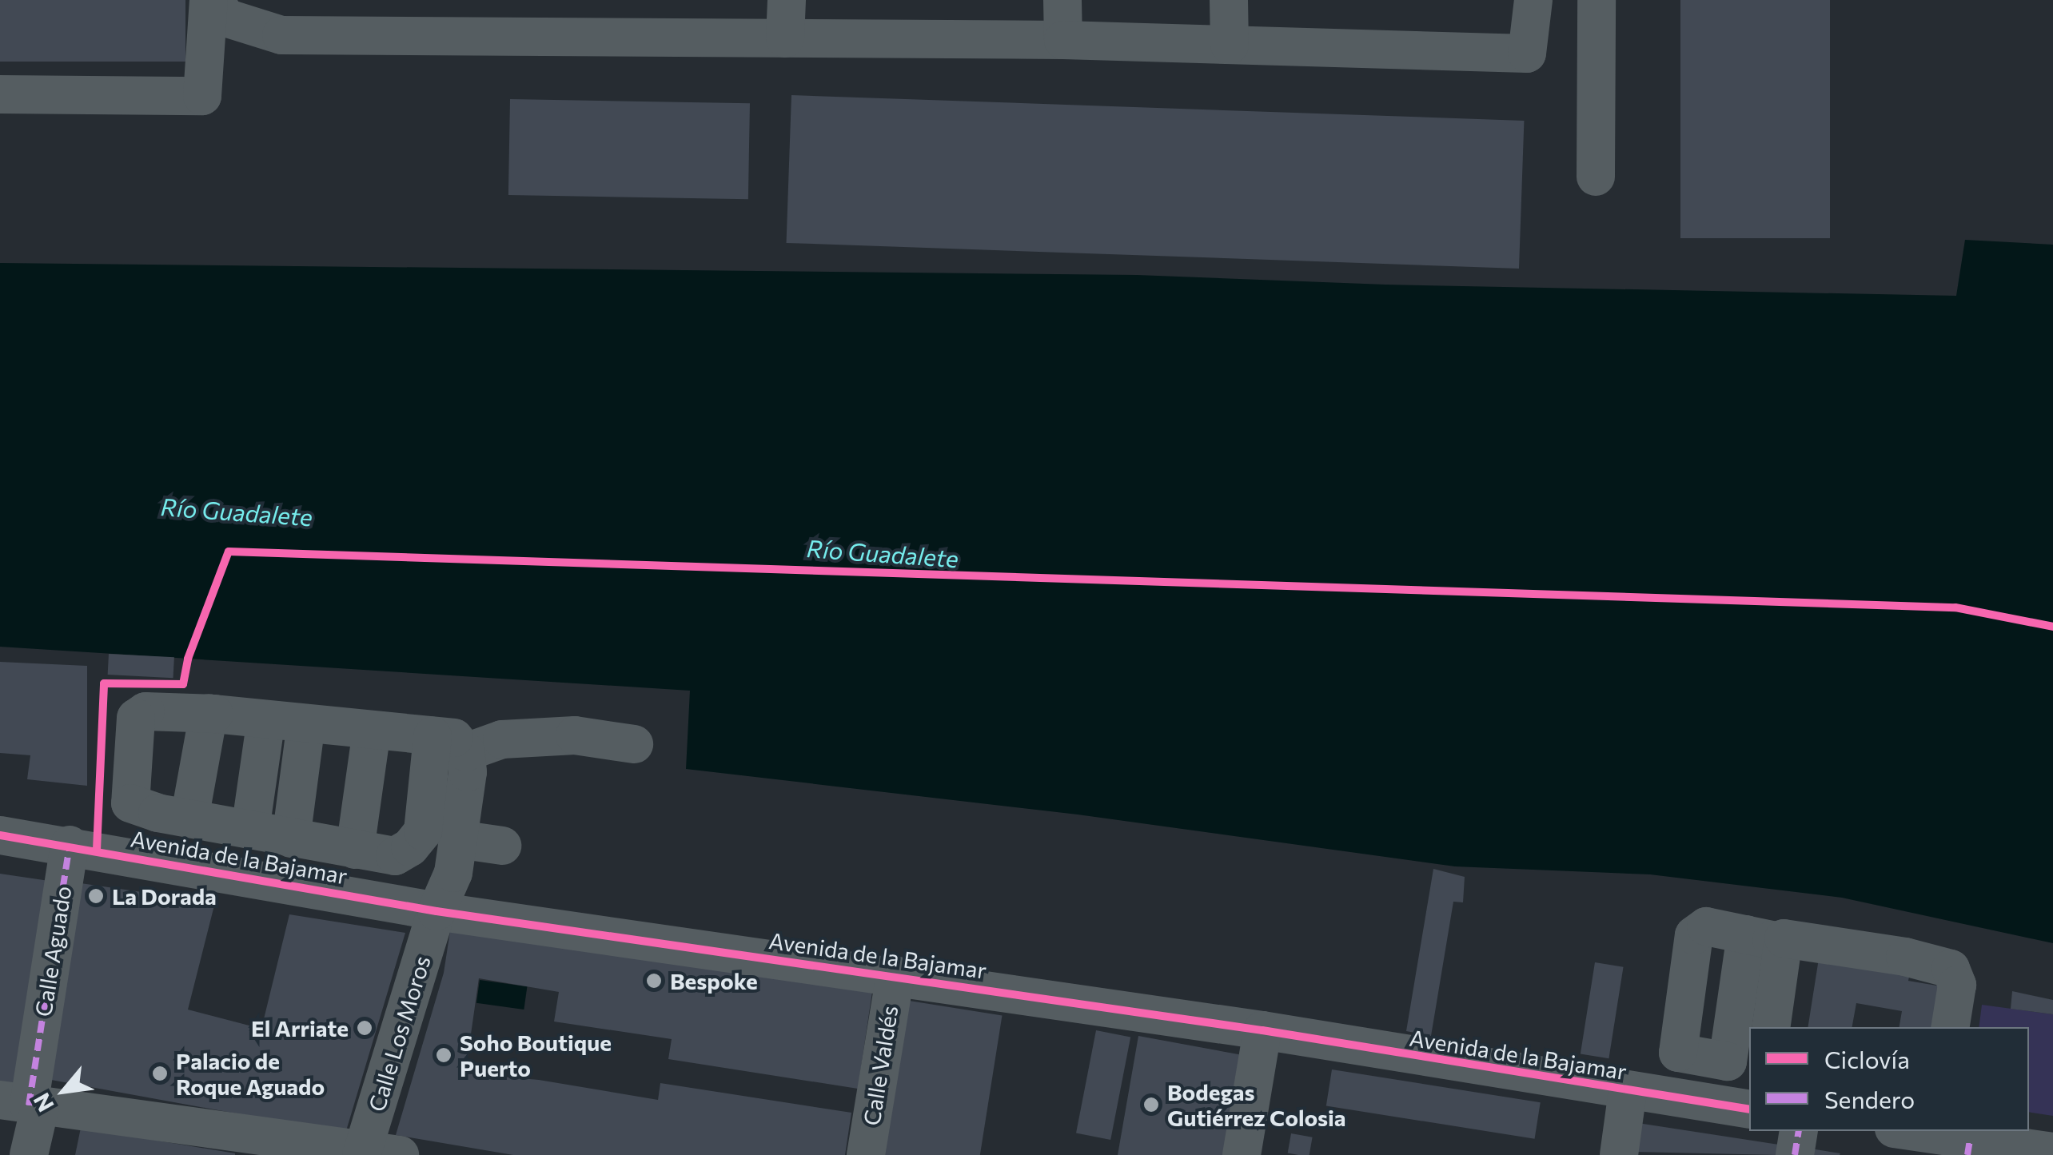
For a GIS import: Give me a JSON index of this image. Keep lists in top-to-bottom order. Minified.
{"streets":{"street":["Avenida de la Bajamar","Calle Aguado","Calle Los Moros","Calle Valdés"]},"crossings":[["Avenida de la Bajamar","Calle Aguado"],["Avenida de la Bajamar","Calle Los Moros"],["Avenida de la Bajamar","Calle Valdés"]],"water":["Río Guadalete"],"places":["La Dorada","Bespoke","El Arriate","Soho Boutique Puerto","Palacio de Roque Aguado","Bodegas Gutiérrez Colosia"],"legend":["Ciclovía","Sendero"],"north":"bottom left"}
